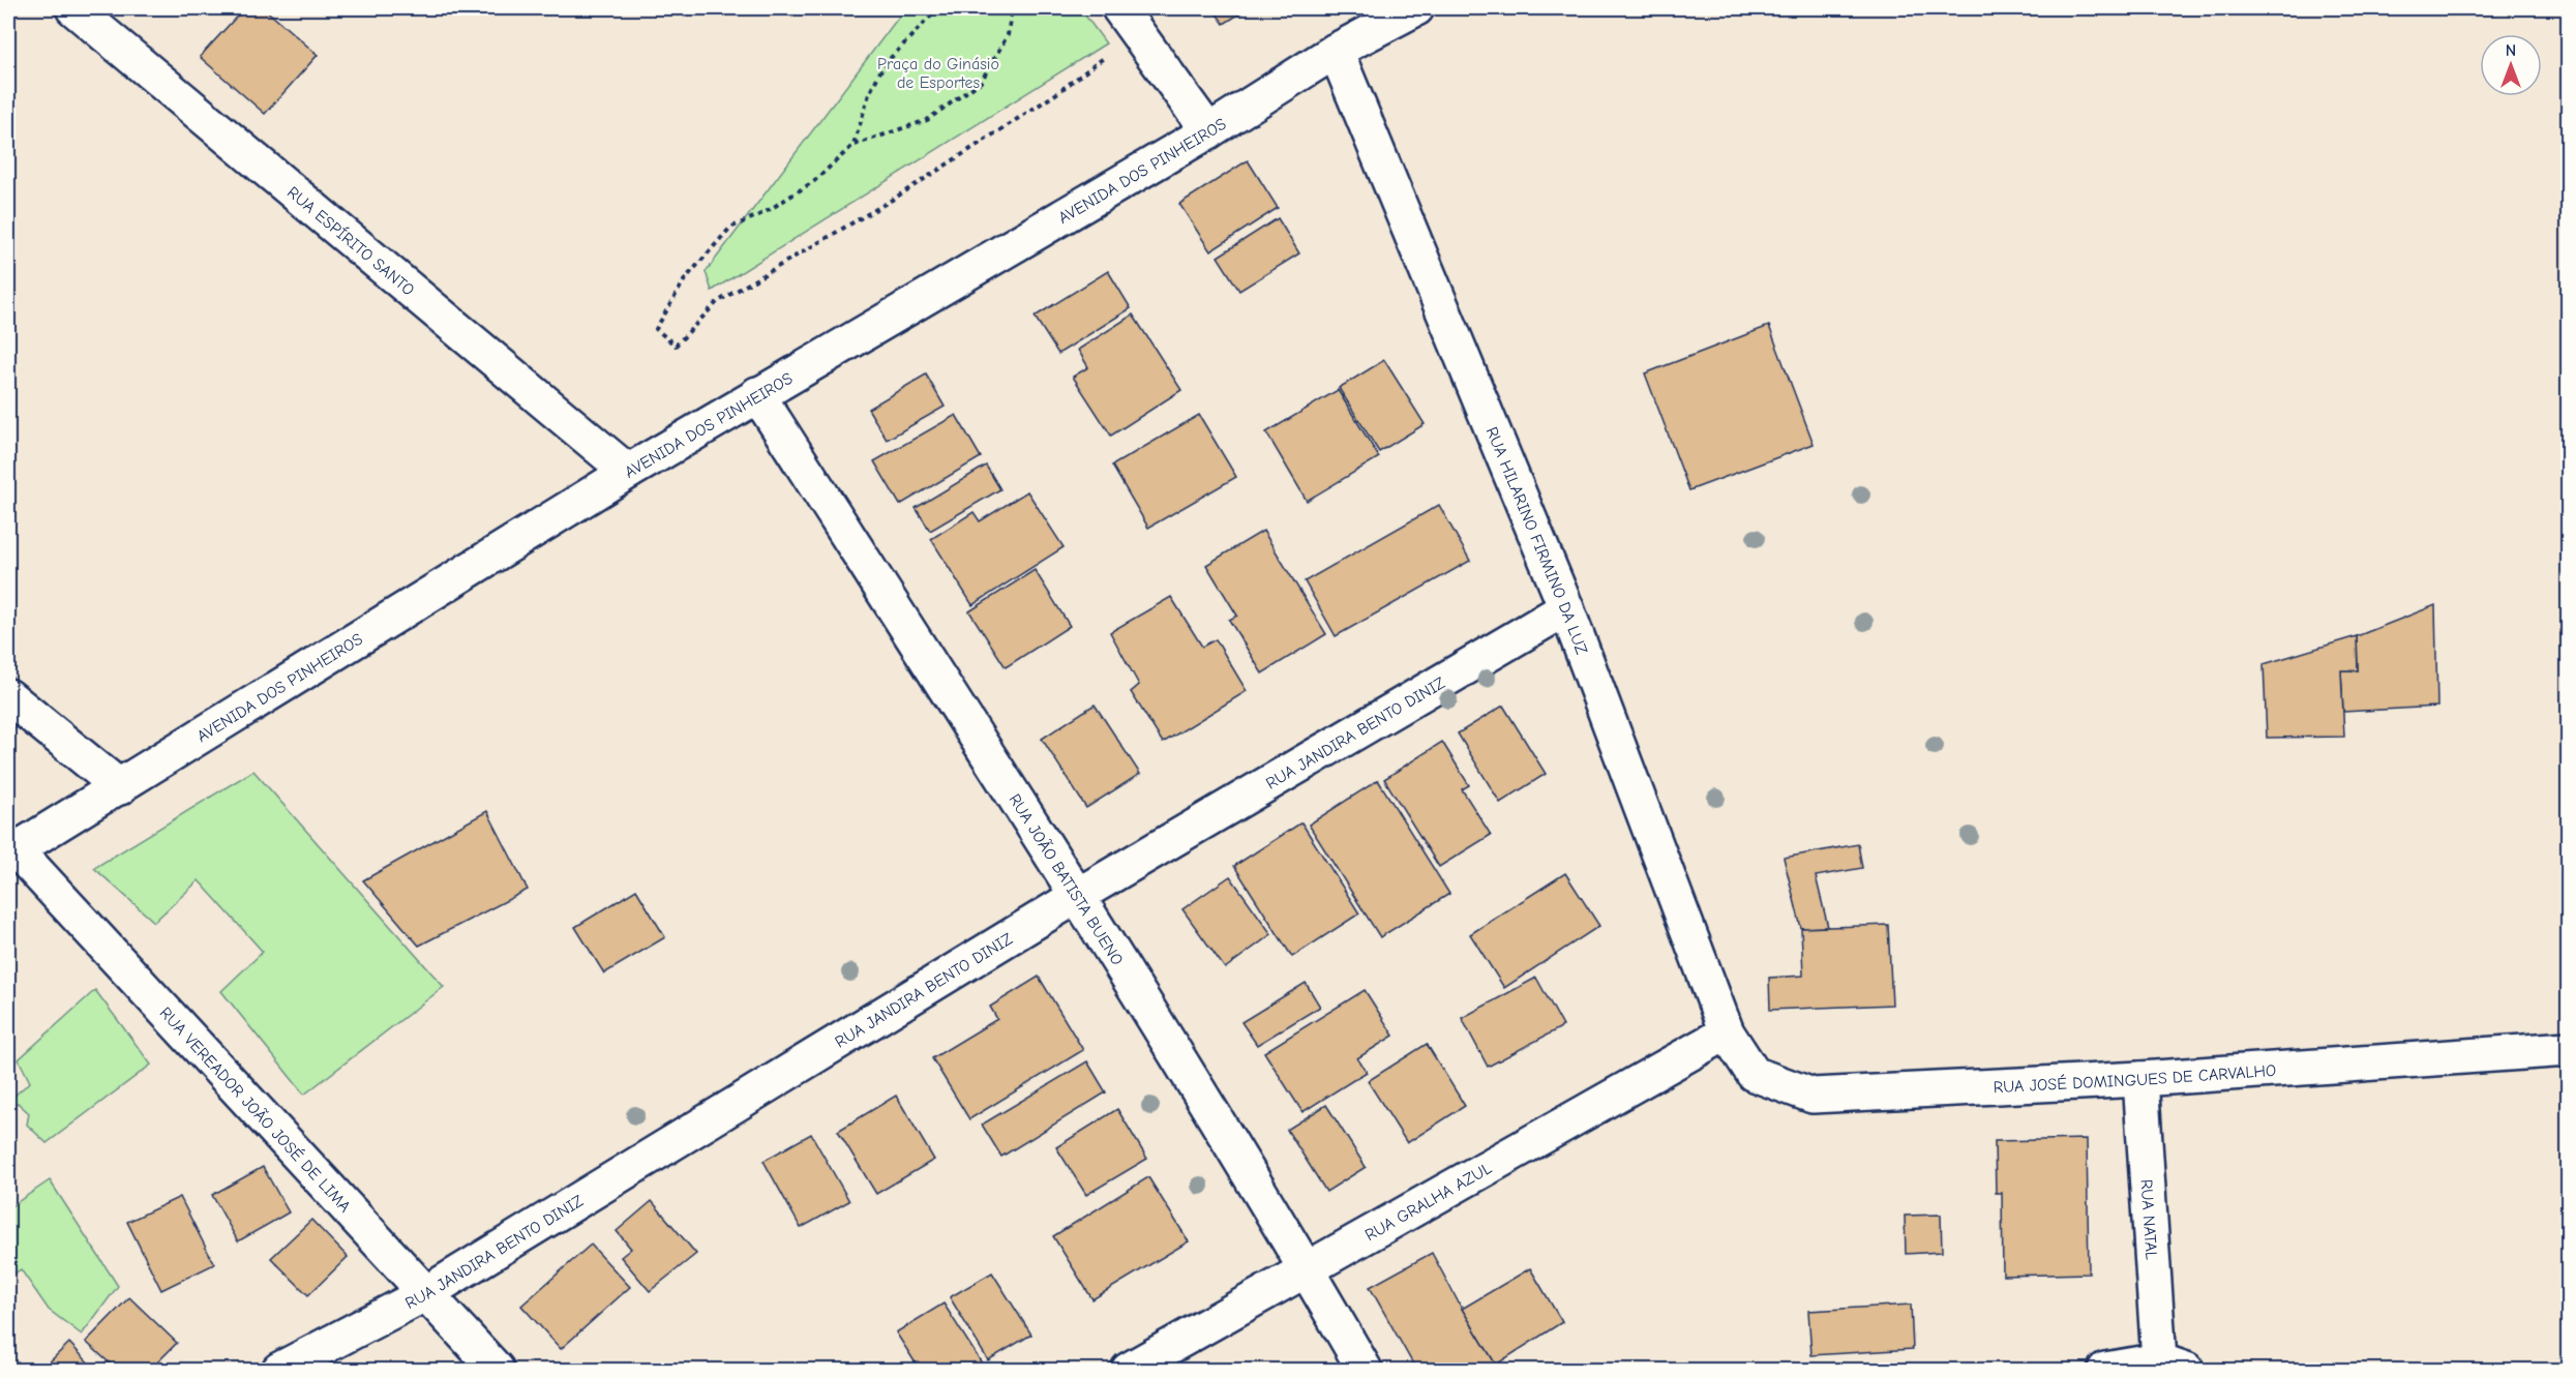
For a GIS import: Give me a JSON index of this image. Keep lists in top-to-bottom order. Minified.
{"streets":{"street":["AVENIDA DOS PINHEIROS","RUA ESPÍRITO SANTO","RUA HILARINO FIRMINO DA LUZ","RUA JANDIRA BENTO DINIZ","RUA JOÃO BATISTA BUENO","RUA JOSÉ DOMINGUES DE CARVALHO","RUA VEREADOR JOÃO JOSÉ DE LIMA","RUA GRALHA AZUL","RUA NATAL"]},"crossings":[["AVENIDA DOS PINHEIROS","RUA ESPÍRITO SANTO"],["AVENIDA DOS PINHEIROS","RUA HILARINO FIRMINO DA LUZ"],["AVENIDA DOS PINHEIROS","RUA JOÃO BATISTA BUENO"],["AVENIDA DOS PINHEIROS","RUA VEREADOR JOÃO JOSÉ DE LIMA"],["RUA HILARINO FIRMINO DA LUZ","RUA JANDIRA BENTO DINIZ"],["RUA HILARINO FIRMINO DA LUZ","RUA JOSÉ DOMINGUES DE CARVALHO"],["RUA HILARINO FIRMINO DA LUZ","RUA GRALHA AZUL"],["RUA JANDIRA BENTO DINIZ","RUA JOÃO BATISTA BUENO"],["RUA JANDIRA BENTO DINIZ","RUA VEREADOR JOÃO JOSÉ DE LIMA"],["RUA JOÃO BATISTA BUENO","RUA GRALHA AZUL"],["RUA JOSÉ DOMINGUES DE CARVALHO","RUA GRALHA AZUL"],["RUA JOSÉ DOMINGUES DE CARVALHO","RUA NATAL"]],"parks":["Praça do Ginásio de Esportes"],"north":"top"}
